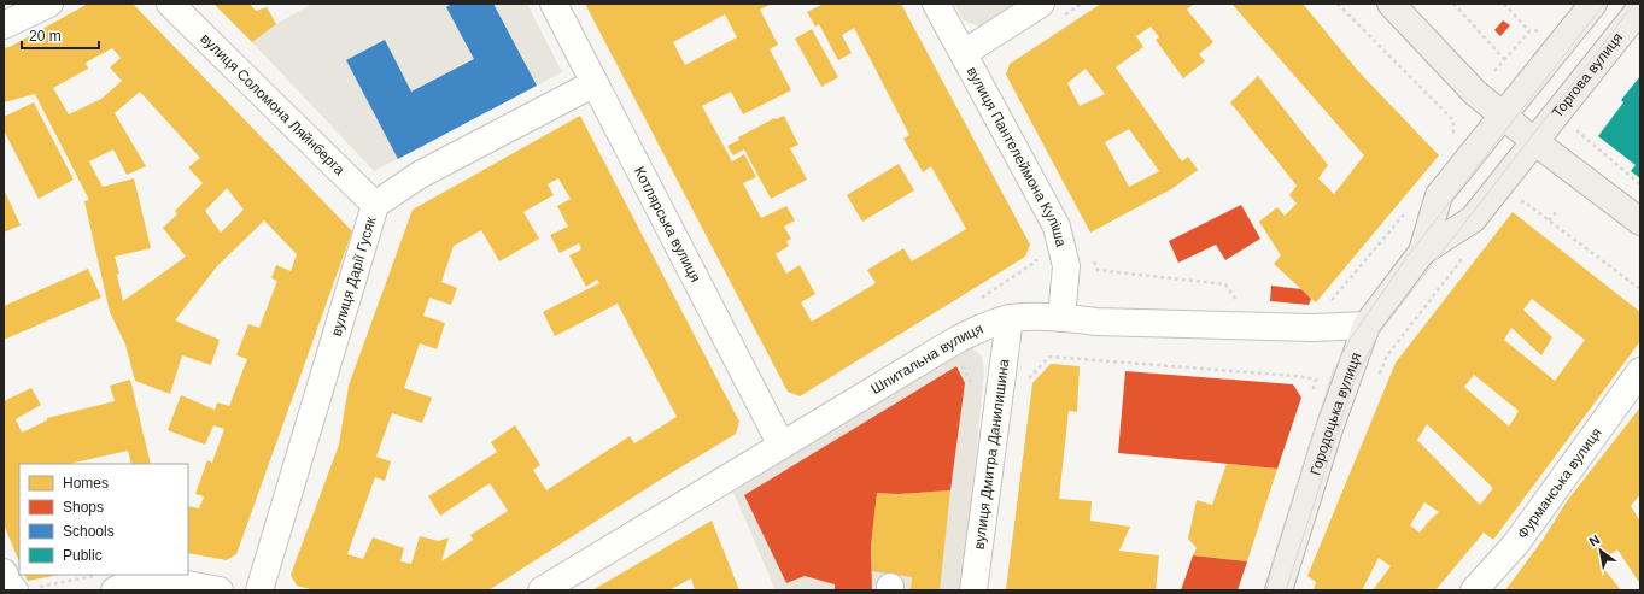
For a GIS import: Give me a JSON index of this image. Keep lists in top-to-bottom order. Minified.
{"streets":{"main road":["Торгова вулиця","Городоцька вулиця"],"street":["вулиця Соломона Ляйнберга","вулиця Пантелеймона Куліша","Котлярська вулиця","вулиця Дарії Гусяк","Шпитальна вулиця","вулиця Дмитра Данилишина","Фурманська вулиця"]},"crossings":[["Торгова вулиця","Городоцька вулиця"],["вулиця Соломона Ляйнберга","вулиця Дарії Гусяк"],["вулиця Пантелеймона Куліша","Шпитальна вулиця"],["Котлярська вулиця","вулиця Дарії Гусяк"],["Котлярська вулиця","Шпитальна вулиця"],["Шпитальна вулиця","Городоцька вулиця"],["Шпитальна вулиця","вулиця Дмитра Данилишина"]],"legend":["Homes","Shops","Schools","Public"],"scale_bar":"20 m","north":"top left"}
